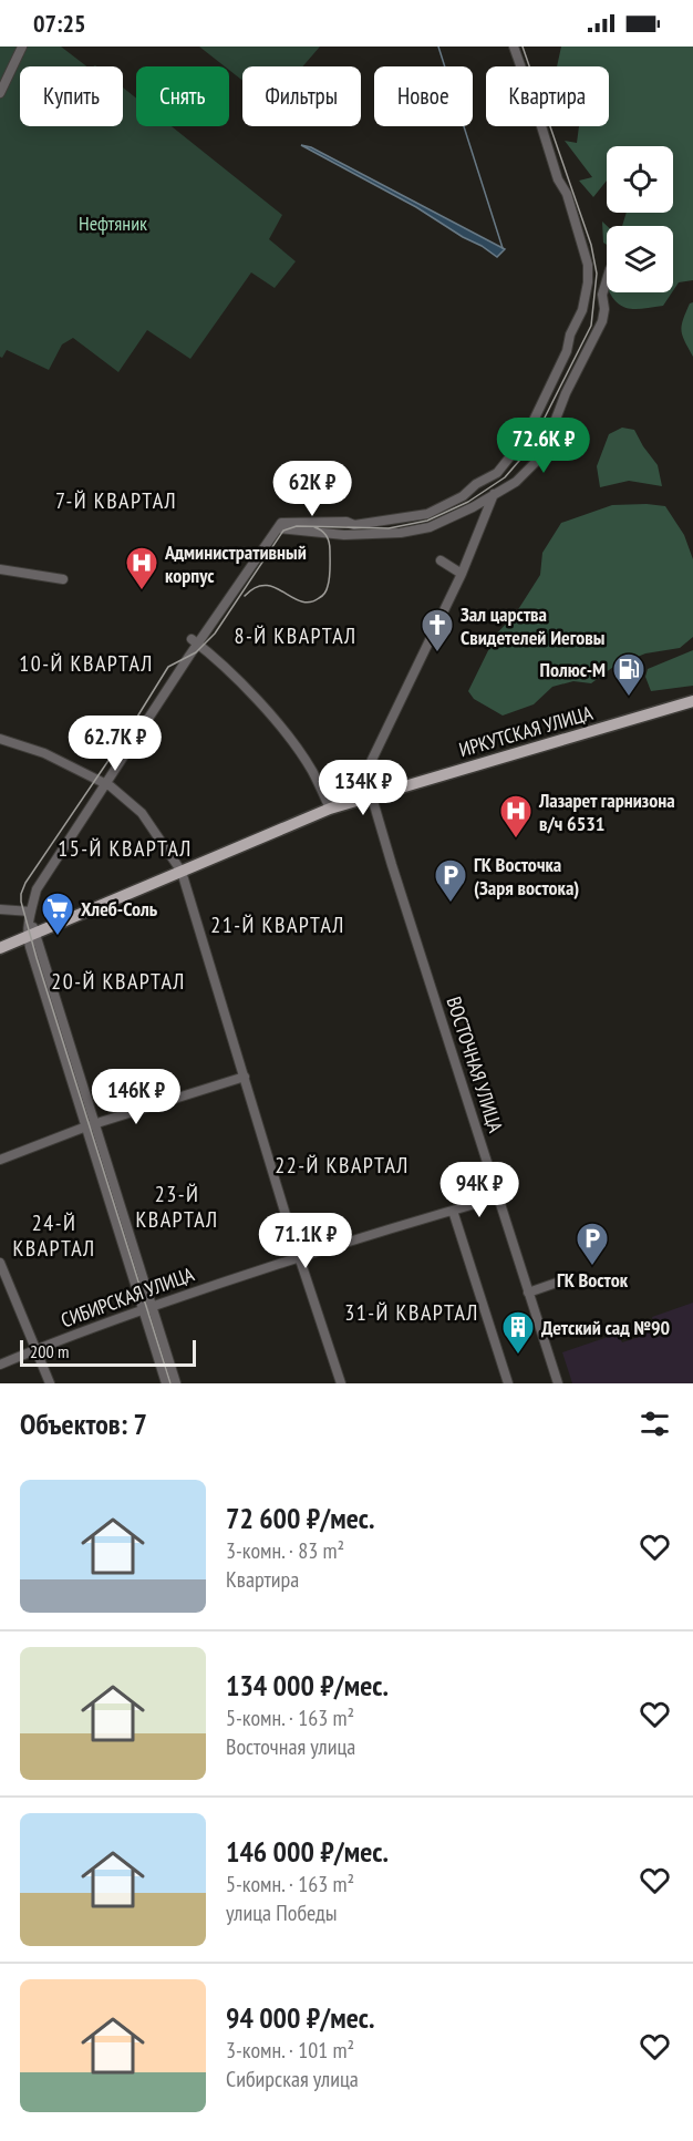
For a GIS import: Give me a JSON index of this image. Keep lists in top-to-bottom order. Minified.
{"streets":{"main road":["ИРКУТСКАЯ УЛИЦА"],"street":["ВОСТОЧНАЯ УЛИЦА","СИБИРСКАЯ УЛИЦА"]},"crossings":[["ИРКУТСКАЯ УЛИЦА","ВОСТОЧНАЯ УЛИЦА"],["ВОСТОЧНАЯ УЛИЦА","СИБИРСКАЯ УЛИЦА"]],"districts":["7-Й КВАРТАЛ","8-Й КВАРТАЛ","10-Й КВАРТАЛ","15-Й КВАРТАЛ","21-Й КВАРТАЛ","20-Й КВАРТАЛ","22-Й КВАРТАЛ","23-Й КВАРТАЛ","24-Й КВАРТАЛ","31-Й КВАРТАЛ"],"parks":["Нефтяник"],"places":{"hospital":["Административный корпус","Лазарет гарнизона в/ч 6531"],"church":["Зал царства Свидетелей Иеговы"],"fuel station":["Полюс-М"],"parking":["ГК Восточка (Заря востока)","ГК Восток"],"supermarket":["Хлеб-Соль"],"building":["Детский сад №90"]},"scale_bar":"200 m","page":{"status":"07:25","chip":["Купить","Снять","Фильтры","Новое","Квартира"],"price":["72.6K ₽","62K ₽","62.7K ₽","134K ₽","146K ₽","94K ₽","71.1K ₽"],"scale":"200 m","heading":"Объектов: 7","list":[{"name":"72 600 ₽/мес.","note":"3-комн. · 83 m² · Квартира"},{"name":"134 000 ₽/мес.","note":"5-комн. · 163 m² · Восточная улица"},{"name":"146 000 ₽/мес.","note":"5-комн. · 163 m² · улица Победы"},{"name":"94 000 ₽/мес.","note":"3-комн. · 101 m² · Сибирская улица"}]}}
